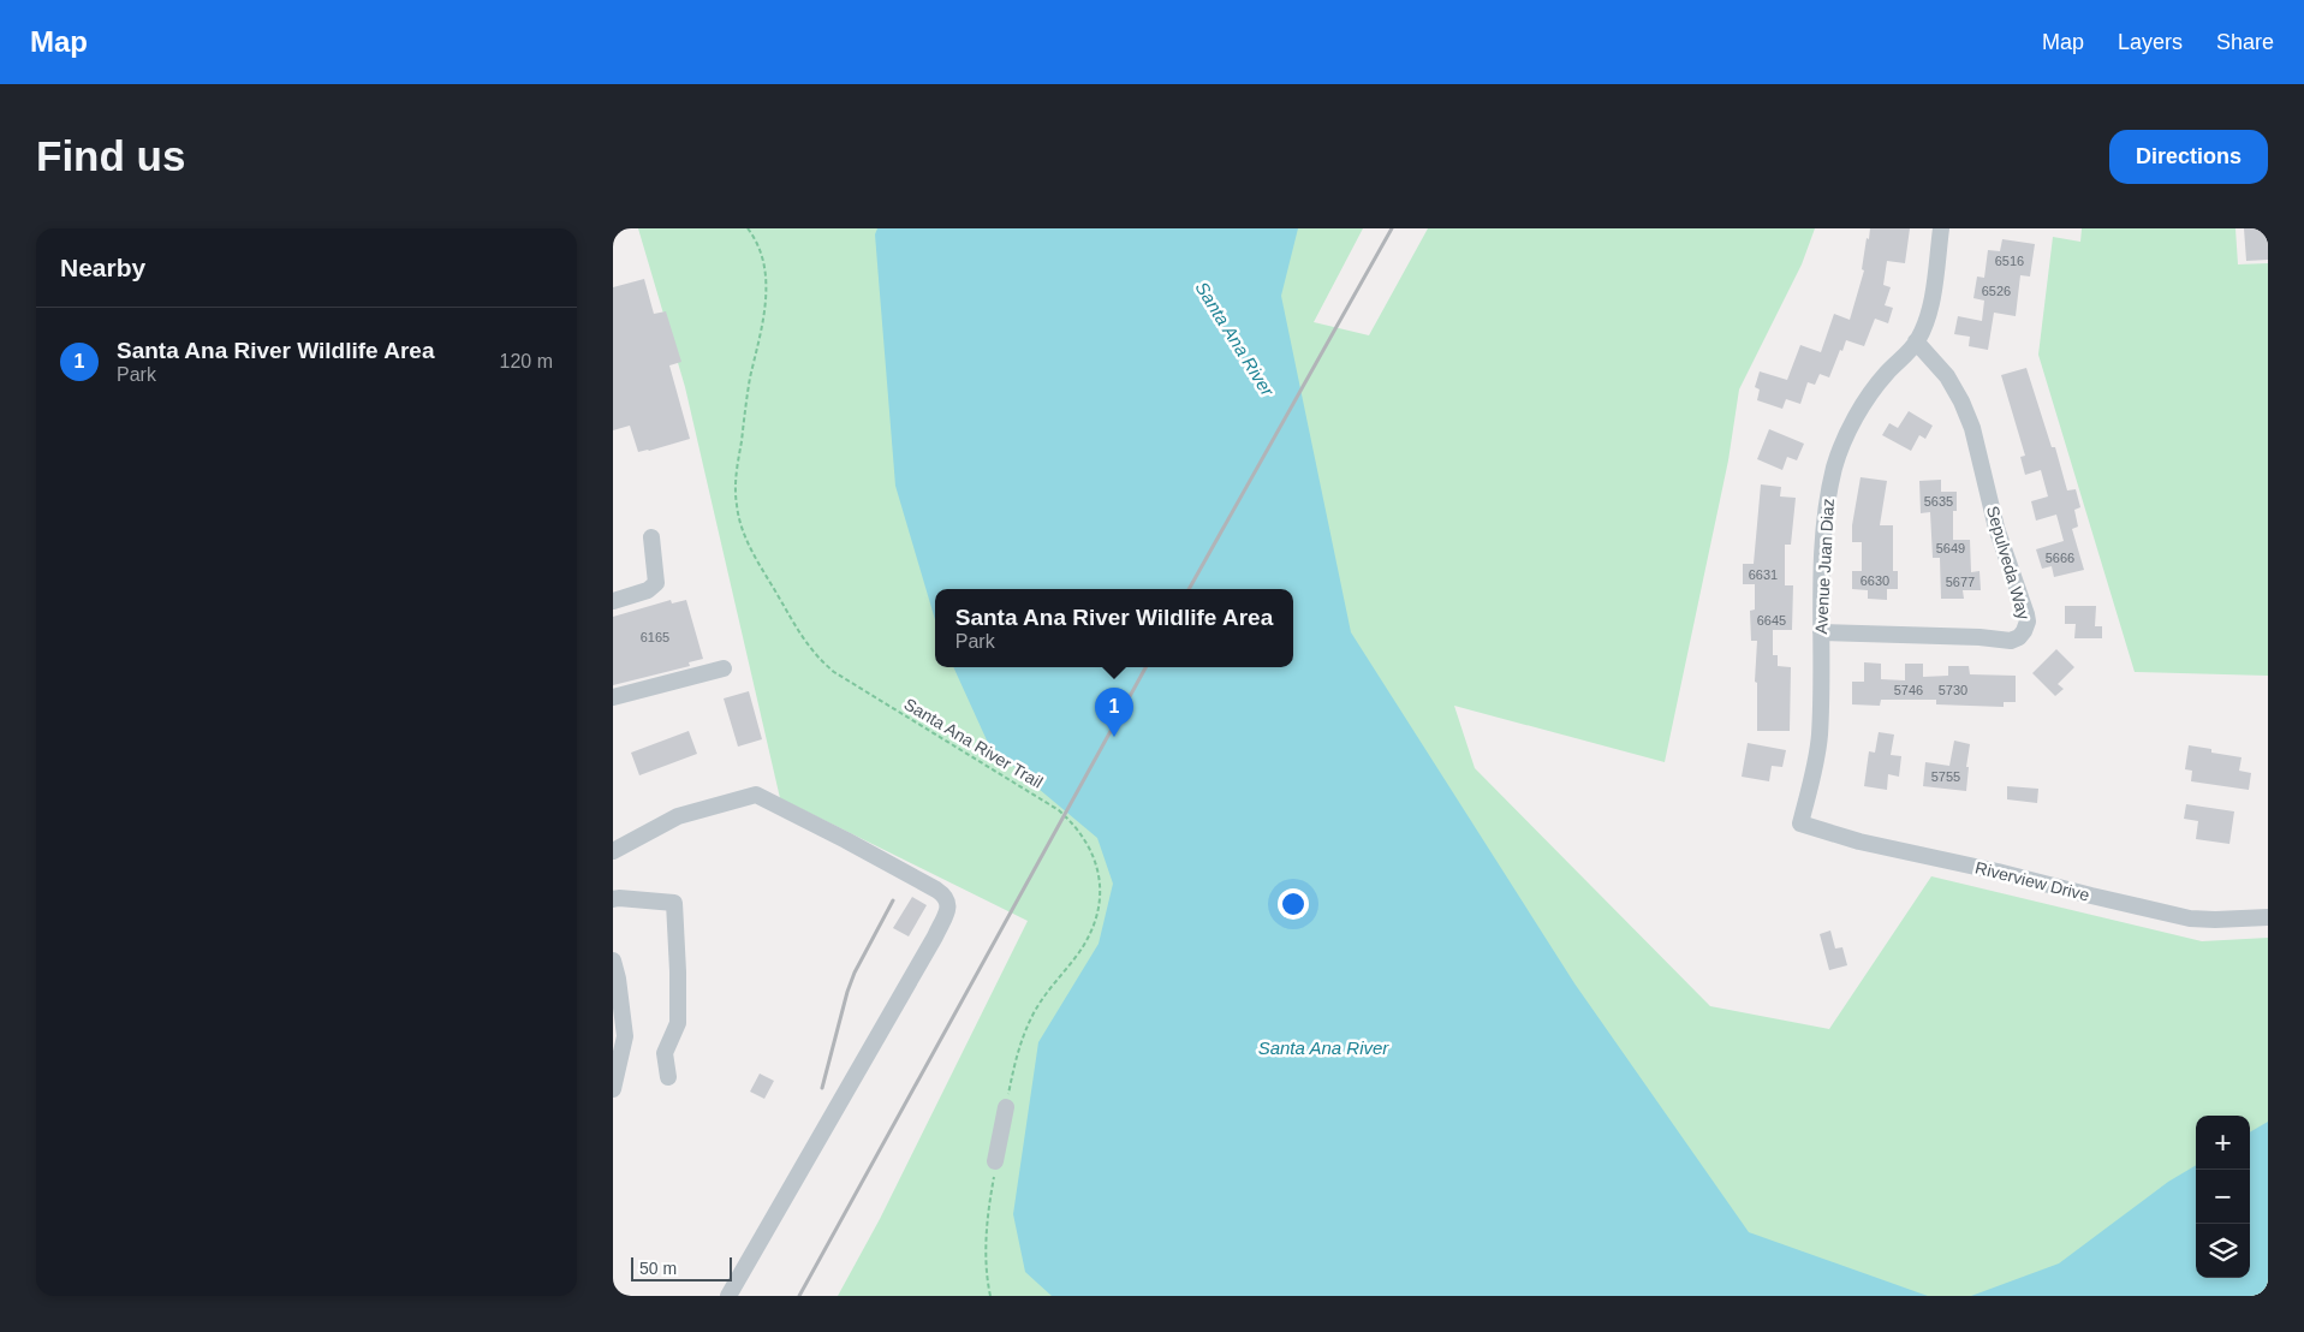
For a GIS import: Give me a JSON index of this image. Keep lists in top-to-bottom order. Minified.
{"streets":{"street":["Sepulveda Way","Avenue Juan Diaz","Riverview Drive"],"path":["Santa Ana River Trail"]},"crossings":[["Sepulveda Way","Avenue Juan Diaz"],["Avenue Juan Diaz","Riverview Drive"]],"water":["Santa Ana River"],"house_numbers":["6516","6526","5635","5649","5666","6631","6630","5677","6645","6165","5746","5730","5755"],"scale_bar":"50 m","page":{"header":"Map","nav":["Map","Layers","Share"],"buttons":"Directions","title":"Find us","heading":"Nearby","list":[{"mark":"1","name":"Santa Ana River Wildlife Area","note":"Park","value":"120 m"}],"popup":["Santa Ana River Wildlife Area","Park"],"pins":"1","map_buttons":["+","−"],"scale":"50 m"}}
